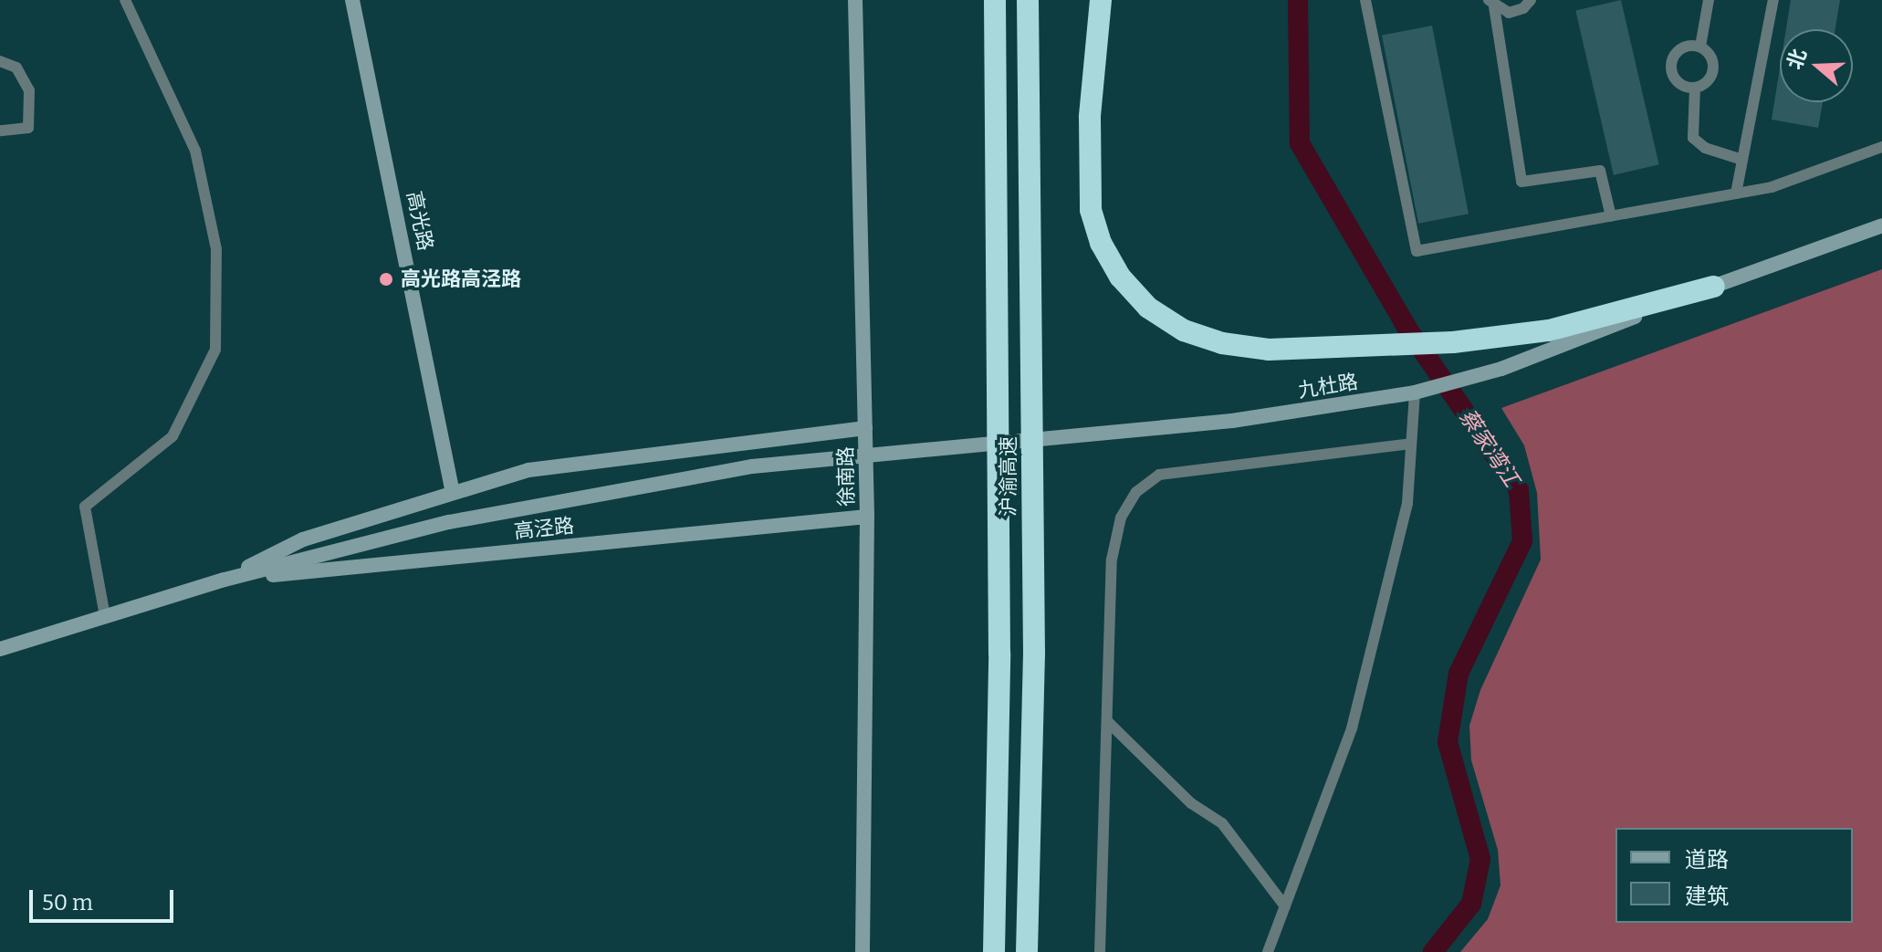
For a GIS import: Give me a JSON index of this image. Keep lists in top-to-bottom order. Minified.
{"streets":{"highway":["沪渝高速"],"street":["高光路","九杜路","徐南路","高泾路"]},"crossings":[["高光路","高泾路"],["九杜路","高泾路"],["徐南路","高泾路"]],"water":["蔡家湾江"],"places":["高光路高泾路"],"legend":["道路","建筑"],"scale_bar":"50 m","north":"left"}
